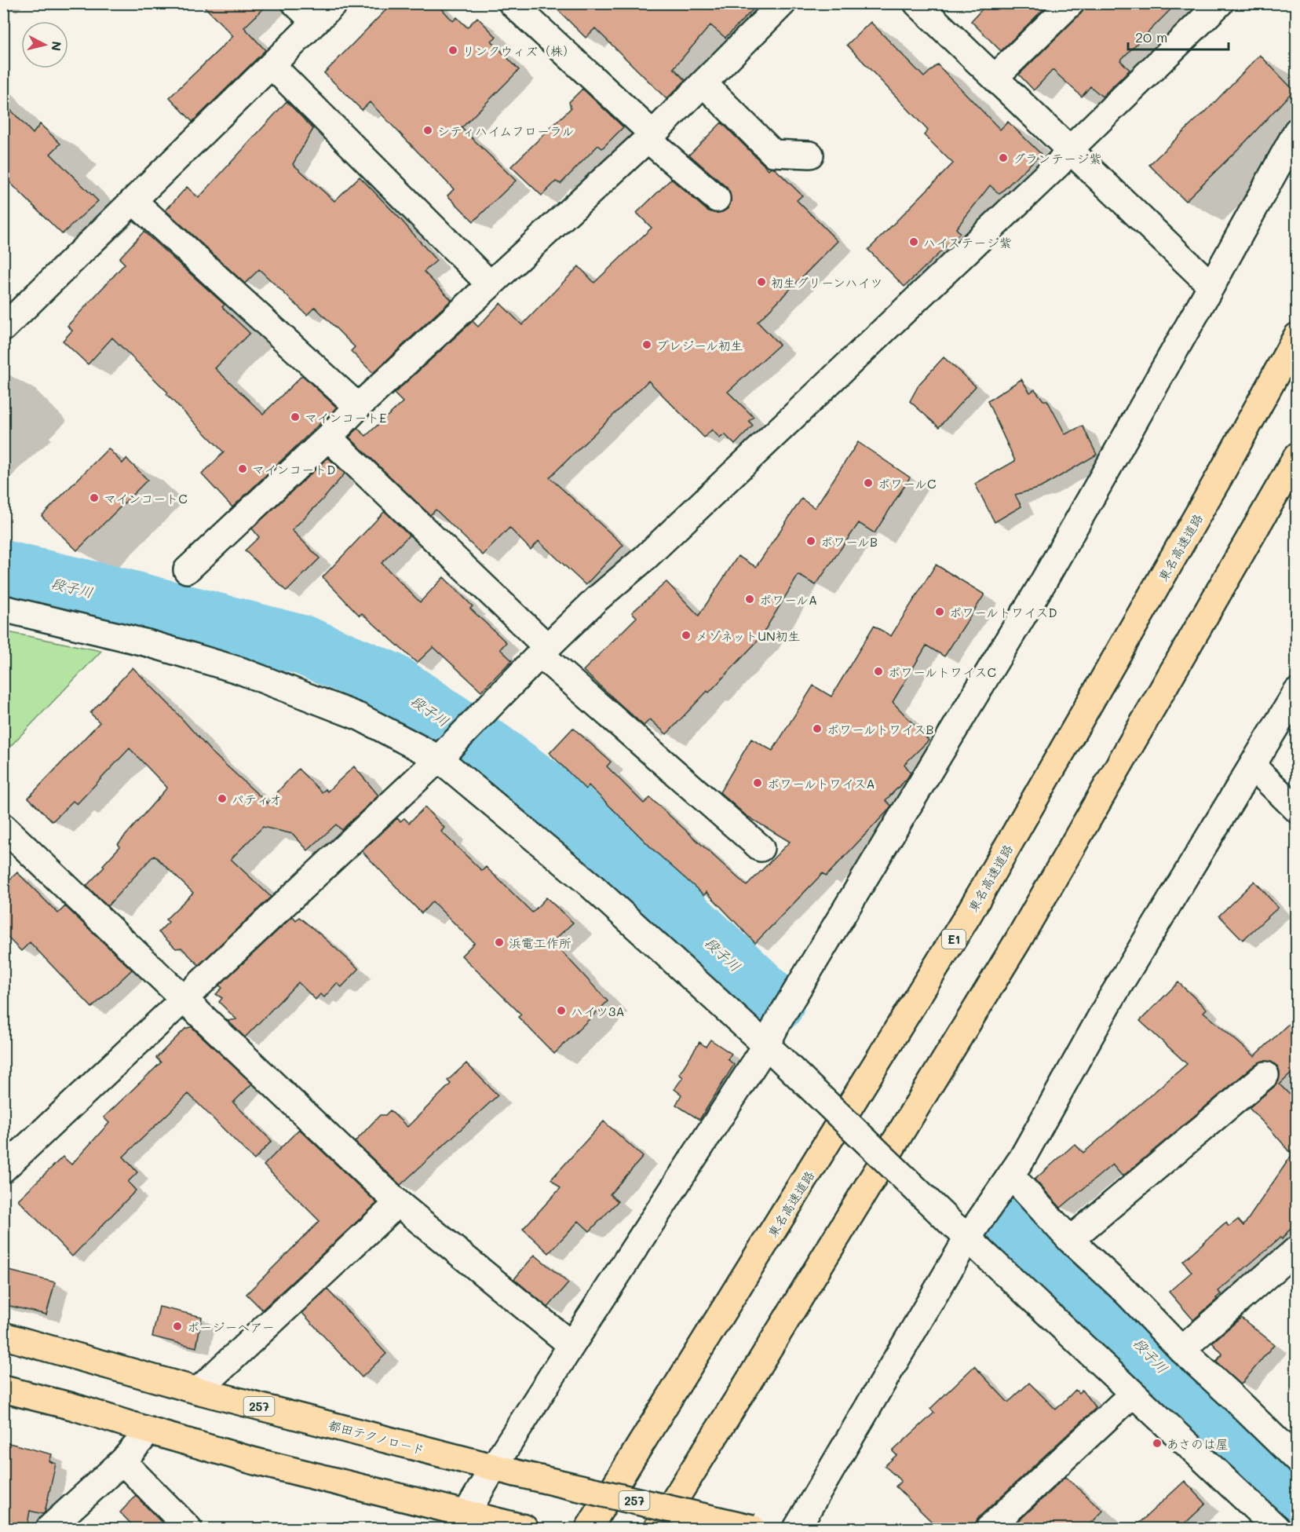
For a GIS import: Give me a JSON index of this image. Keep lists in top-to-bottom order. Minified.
{"streets":{"highway":["東名高速道路","E1","257","都田テクノロード"]},"water":["段子川"],"places":["リンクウィズ（株）","シティハイムフローラル","グランテージ紫","ハイステージ紫","初生グリーンハイツ","プレジール初生","マインコートE","マインコートD","ポワールC","マインコートC","ポワールB","ポワールA","ポワールトワイスD","メゾネットUN初生","ポワールトワイスC","ポワールトワイスB","ポワールトワイスA","パティオ","浜電工作所","ハイツ3A","ポージーヘアー","あさのは屋"],"scale_bar":"20 m","north":"right"}
